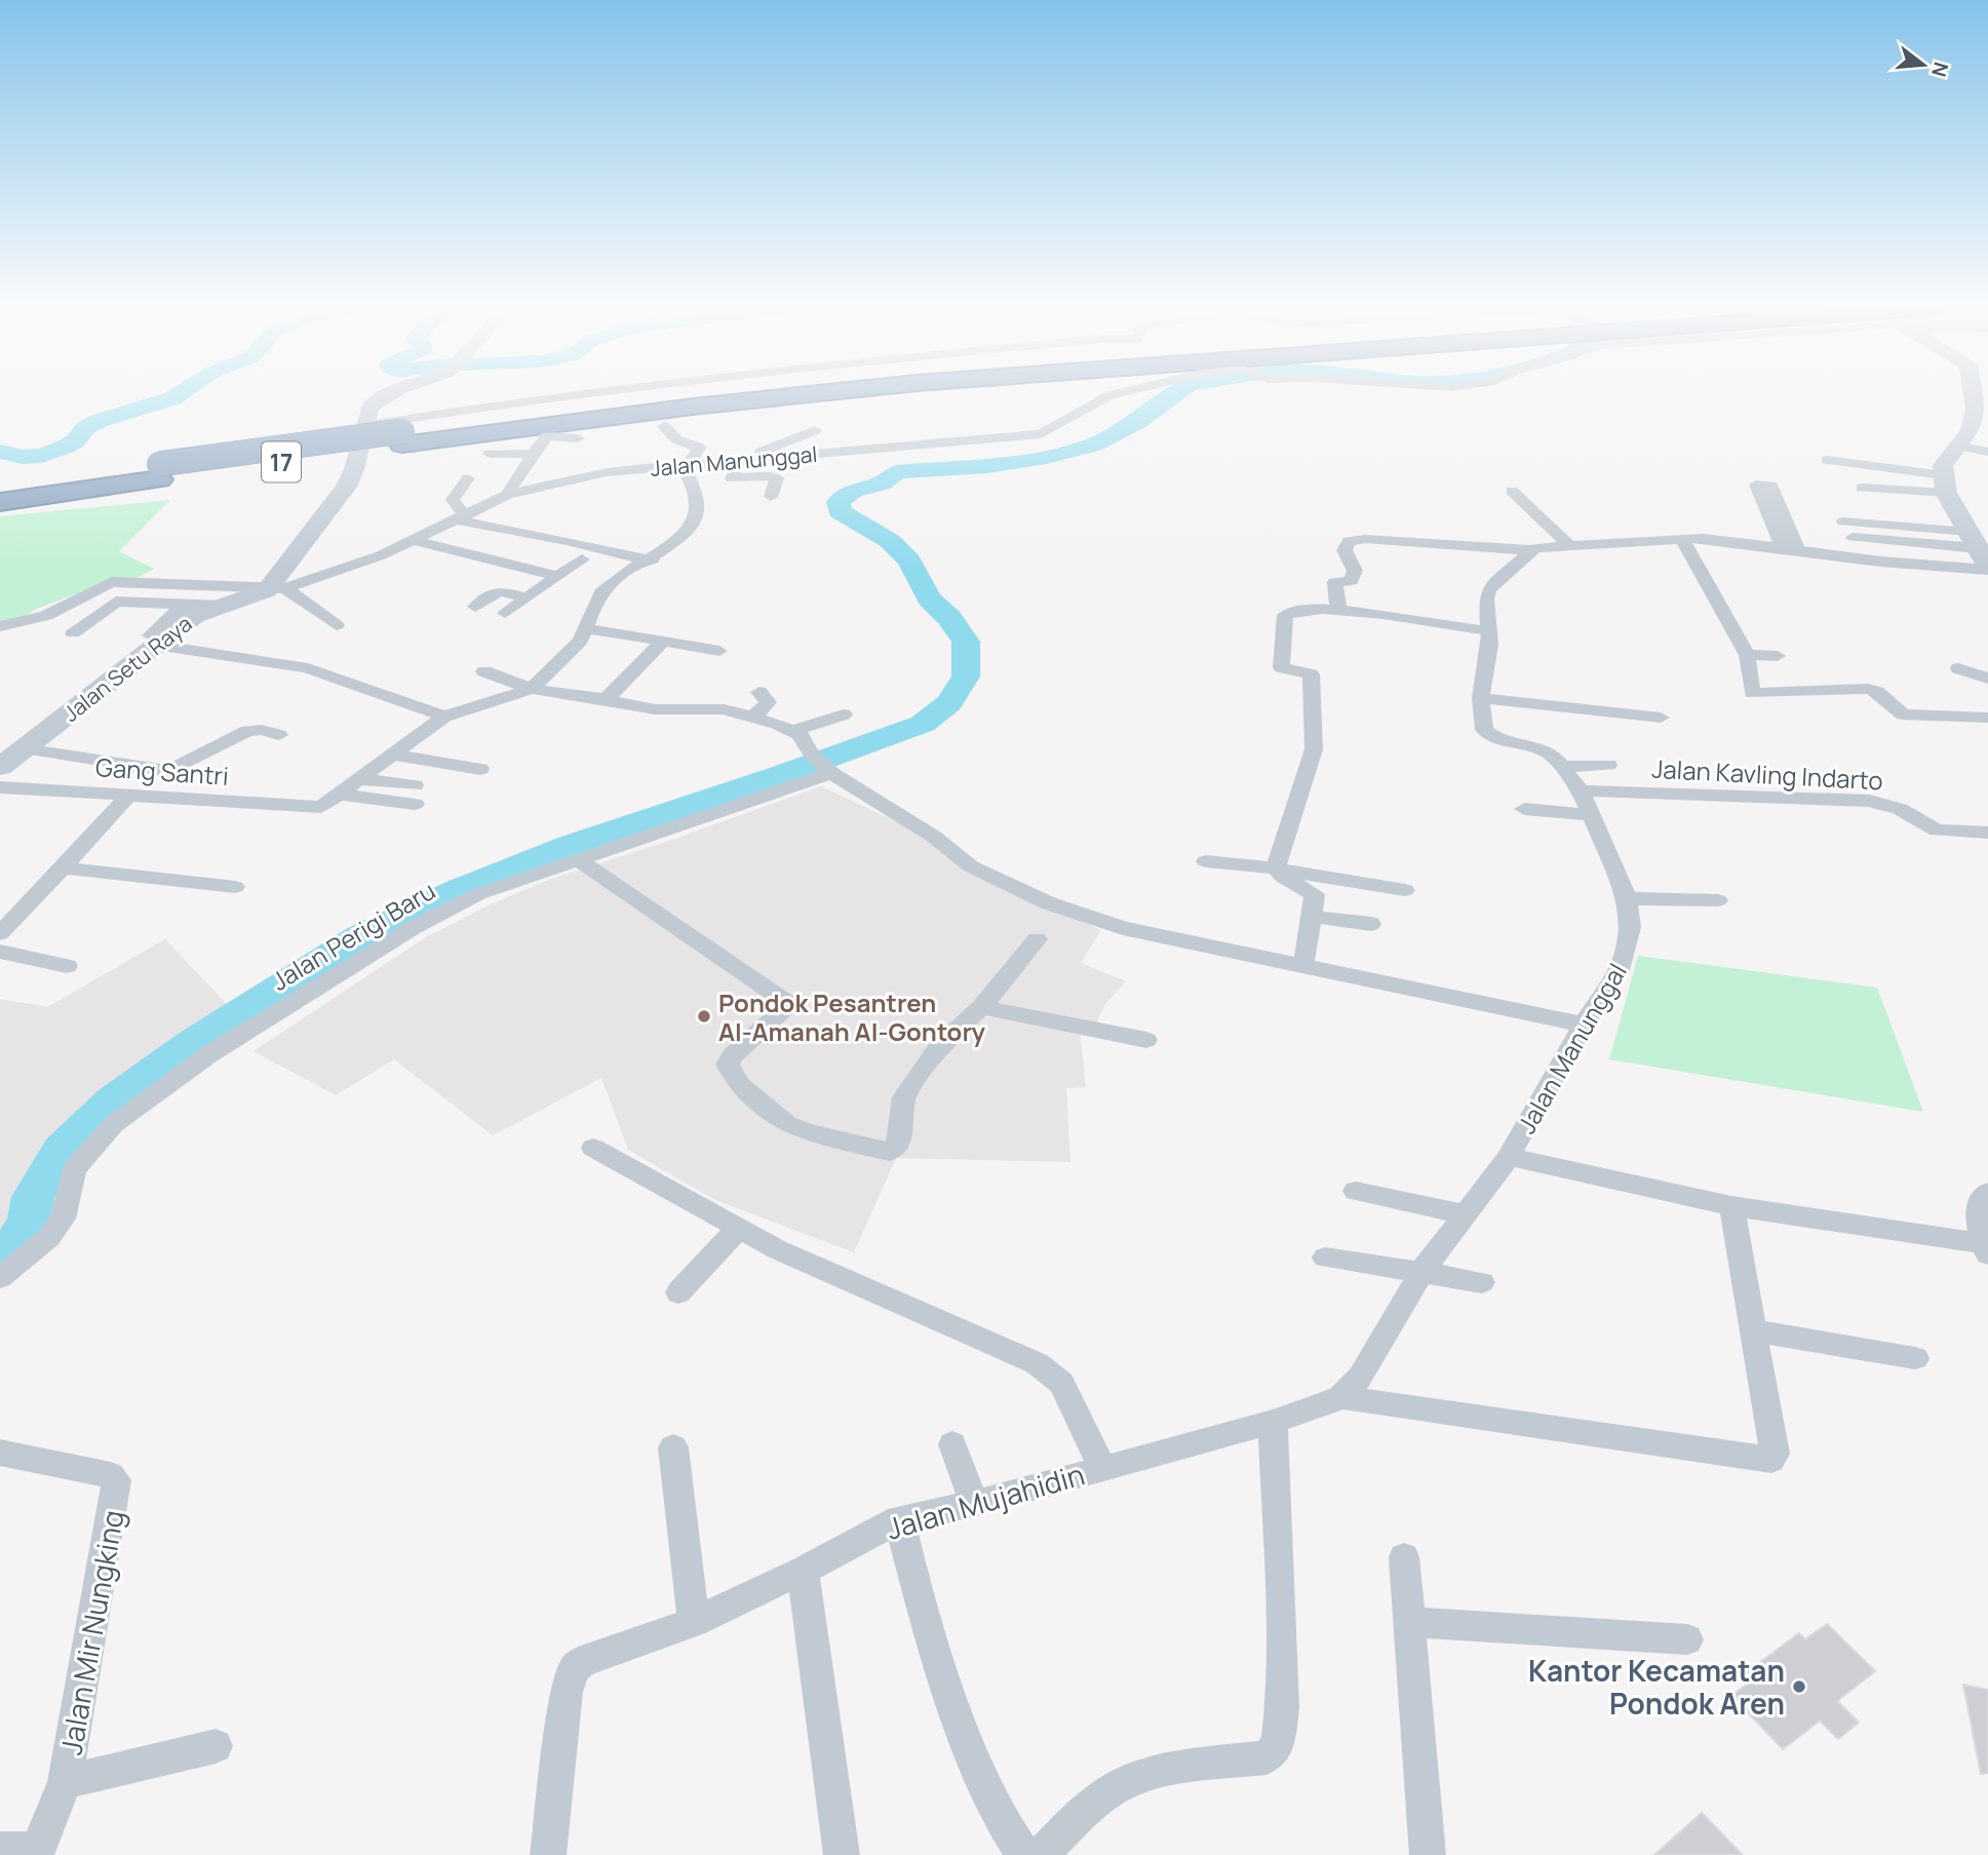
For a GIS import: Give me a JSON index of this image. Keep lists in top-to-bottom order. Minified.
{"streets":{"highway":["17"],"street":["Jalan Manunggal","Jalan Setu Raya","Gang Santri","Jalan Kavling Indarto","Jalan Perigi Baru","Jalan Mujahidin","Jalan Mir Nungking"]},"crossings":[["Jalan Manunggal","Jalan Setu Raya"],["Jalan Manunggal","Jalan Kavling Indarto"],["Jalan Manunggal","Jalan Mujahidin"]],"places":["Pondok Pesantren Al-Amanah Al-Gontory","Kantor Kecamatan Pondok Aren"],"north":"right"}
